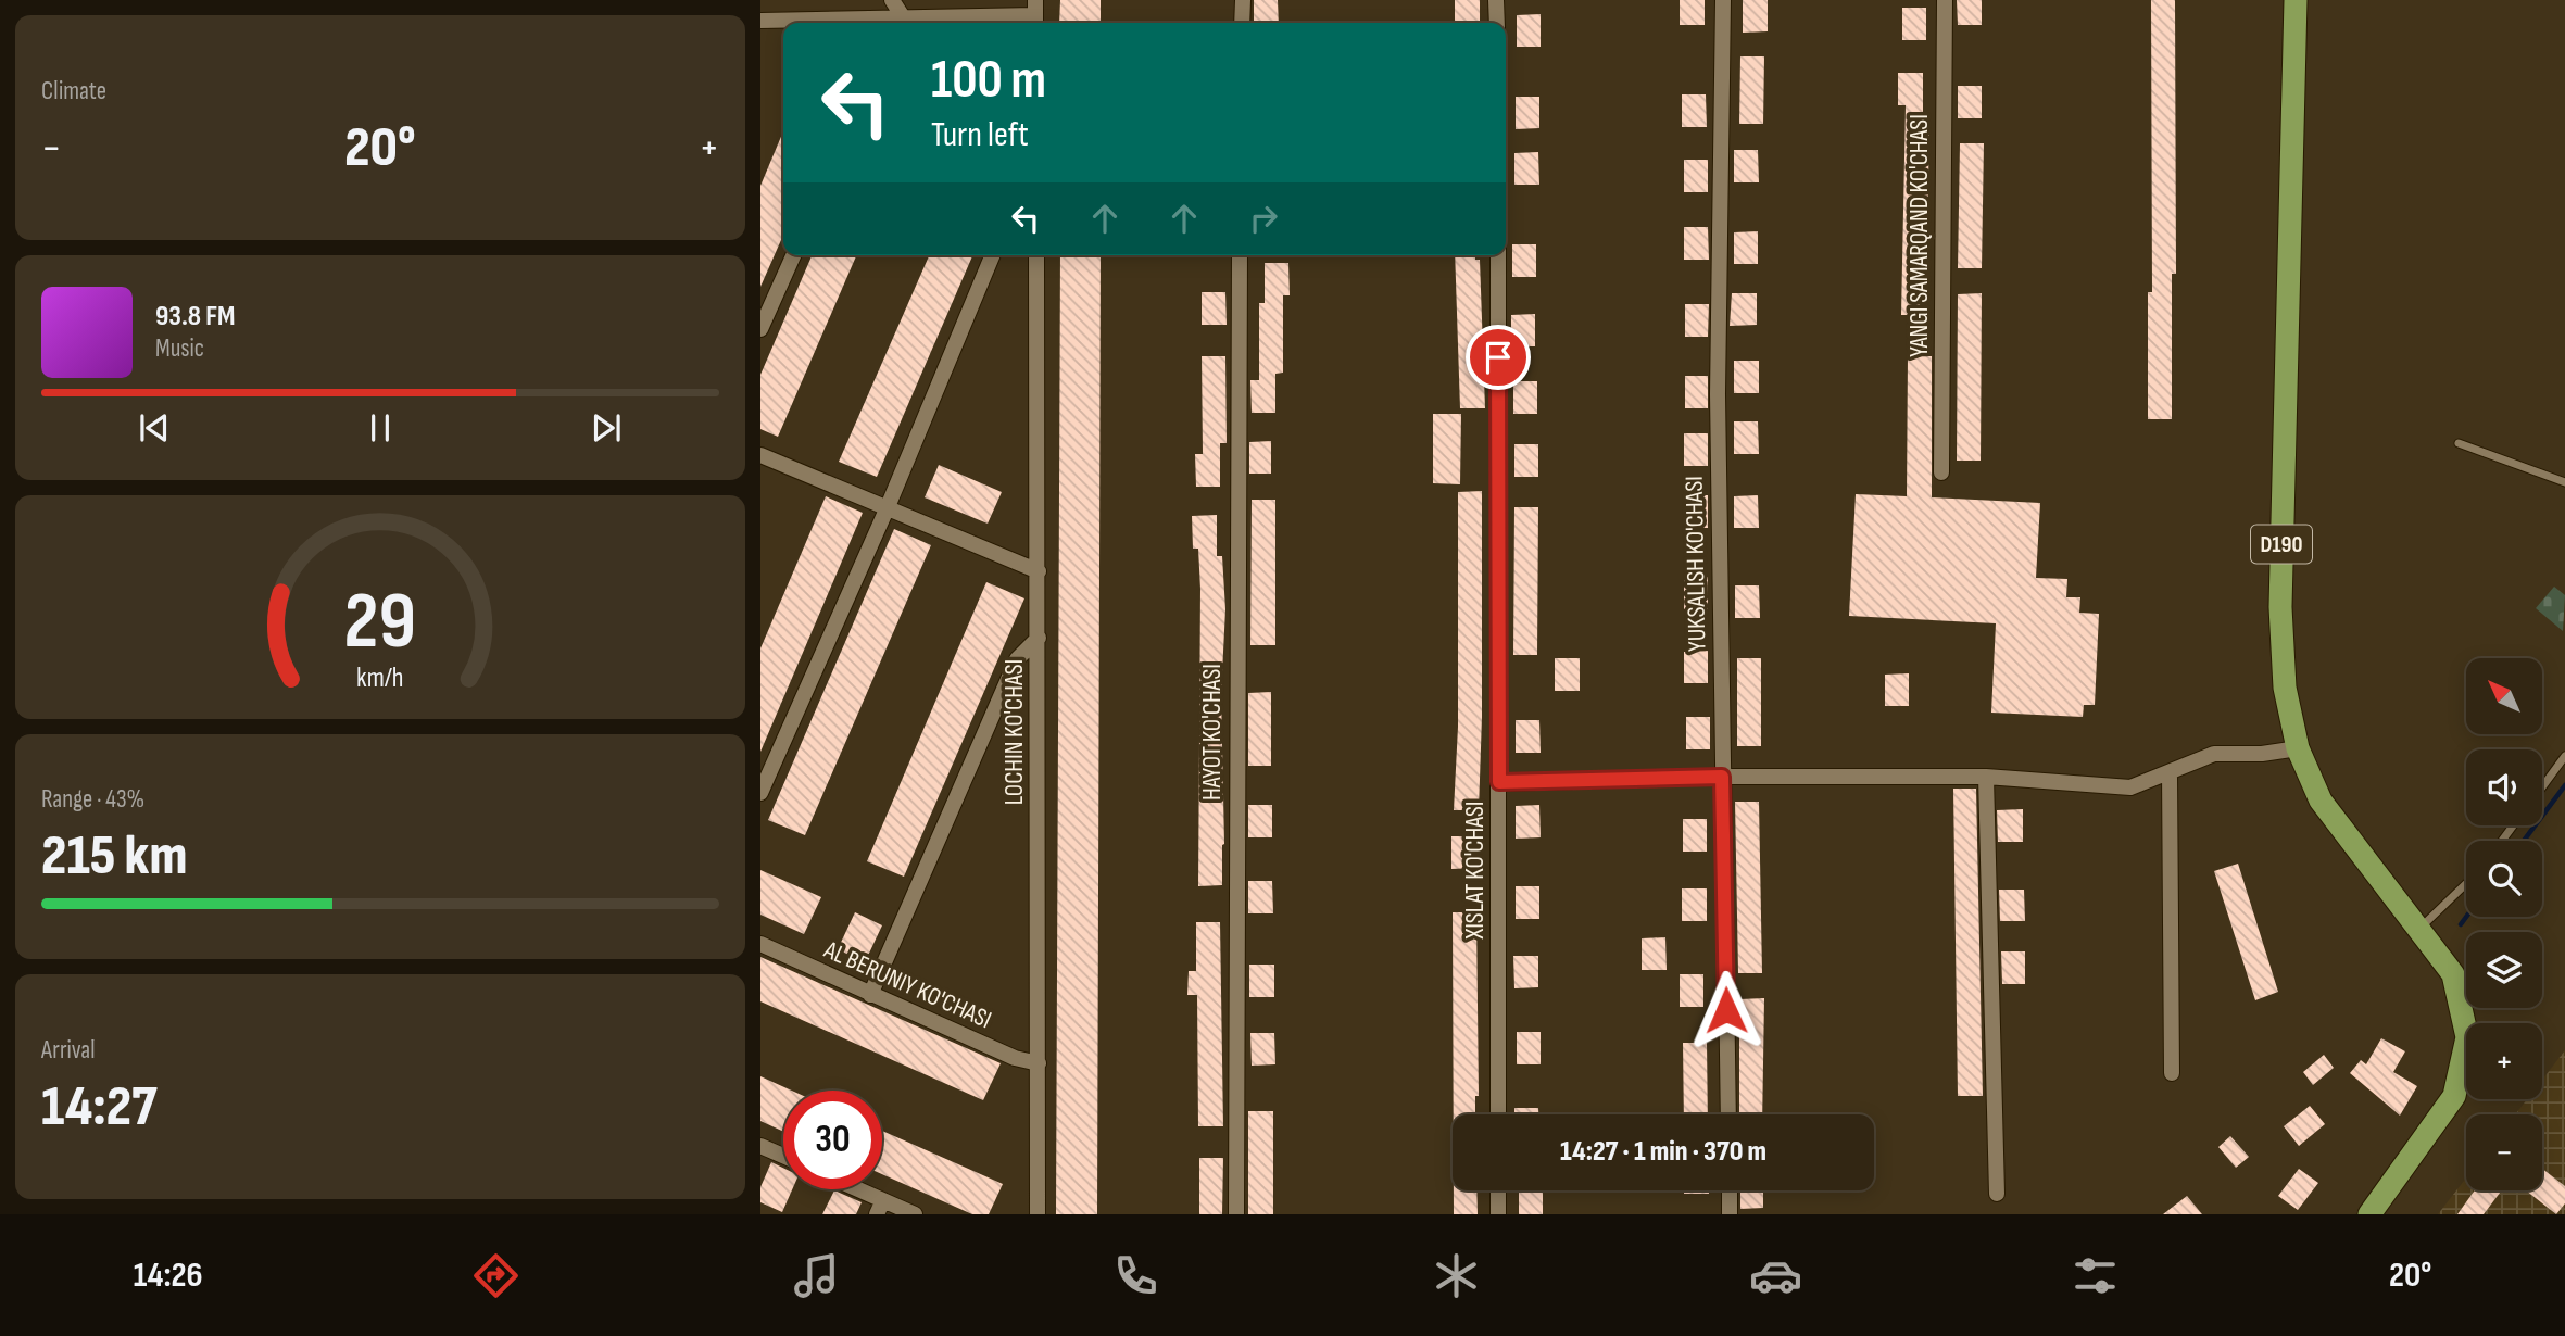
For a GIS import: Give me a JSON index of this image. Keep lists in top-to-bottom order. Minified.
{"streets":{"main road":["D190"],"street":["YANGI SAMARQAND KO'CHASI","YUKSALISH KO'CHASI","LOCHIN KO'CHASI","HAYOT KO'CHASI","XISLAT KO'CHASI","AL BERUNIY KO'CHASI"]},"crossings":[["LOCHIN KO'CHASI","AL BERUNIY KO'CHASI"]],"north":"top left","page":{"tile":["Climate",["Range · 43%","215 km"],["Arrival","14:27"]],"turn":["100 m","Turn left"],"heat":["−","20°","+"],"song":["93.8 FM","Music"],"map_buttons":["+","−"],"limit":"30","trip":"14:27 · 1 min · 370 m","tabs":["14:26","20°"],"gauge":["29","km/h"]}}
